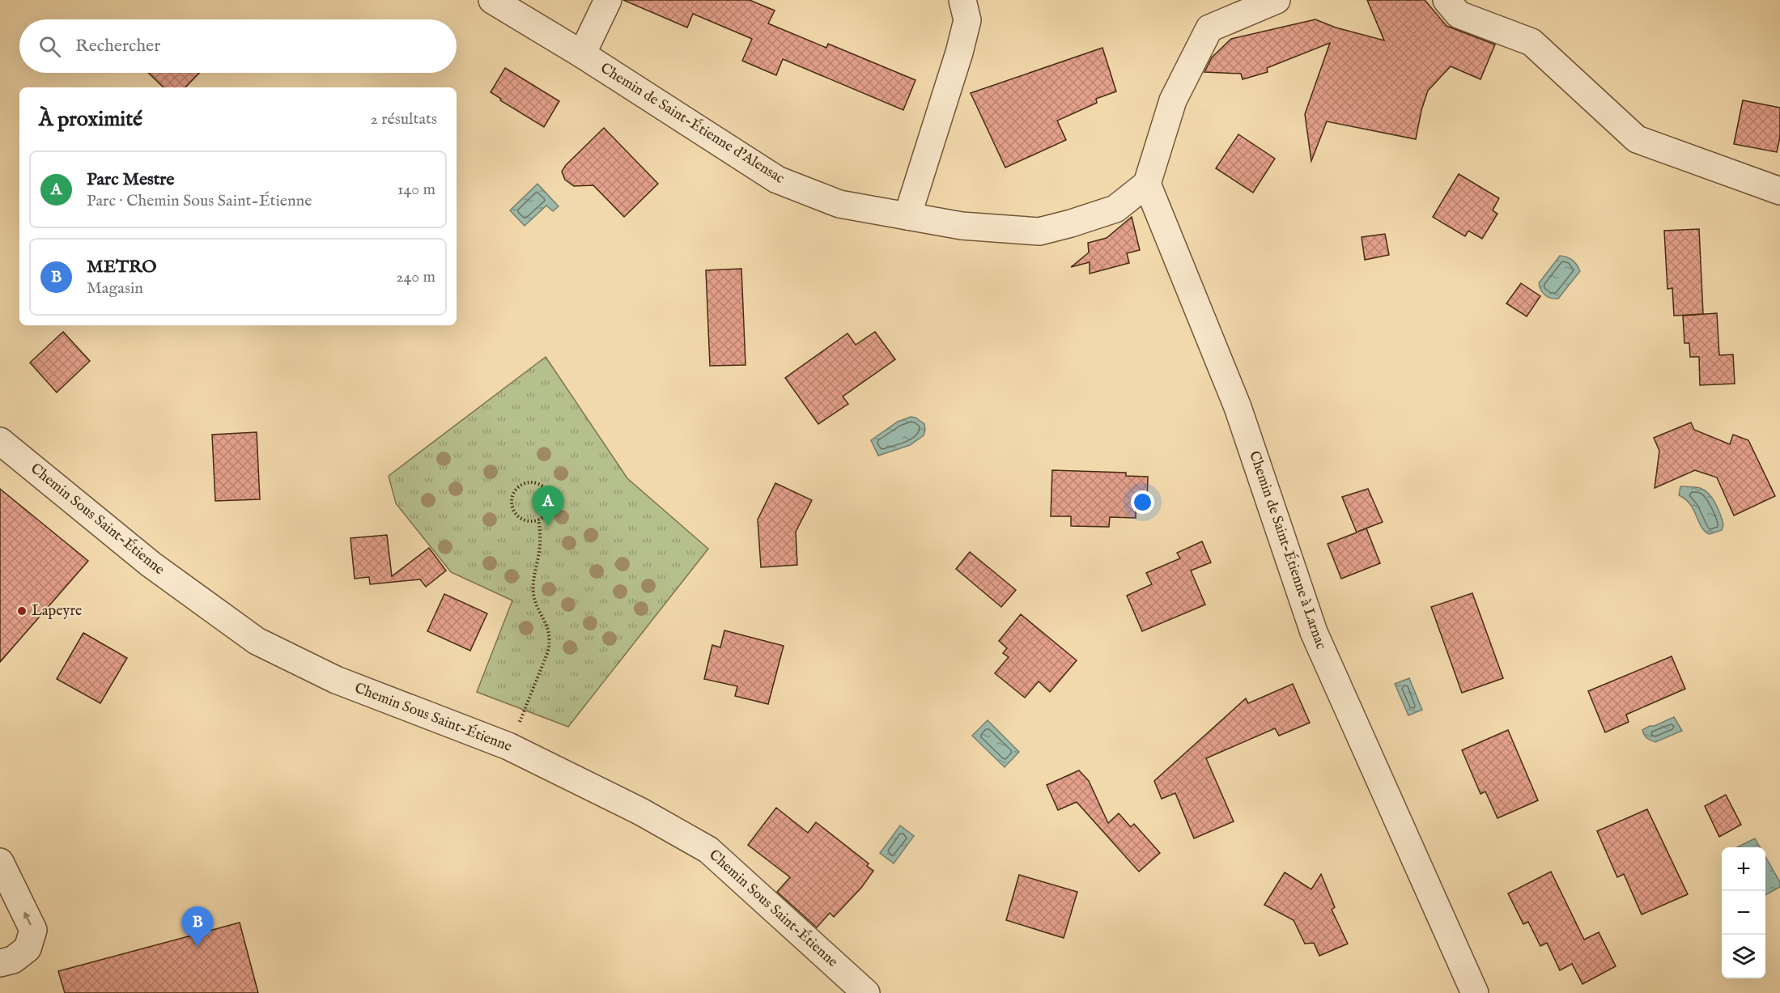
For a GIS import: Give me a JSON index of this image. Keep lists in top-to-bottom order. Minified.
{"streets":{"street":["Chemin de Saint-Étienne d'Alensac","Chemin Sous Saint-Étienne","Chemin de Saint-Étienne à Larnac"]},"crossings":[["Chemin de Saint-Étienne d'Alensac","Chemin de Saint-Étienne à Larnac"]],"places":["Lapeyre"],"page":{"search":"Rechercher","heading":["À proximité","2 résultats"],"list":[{"mark":"A","name":"Parc Mestre","note":"Parc · Chemin Sous Saint-Étienne","value":"140 m"},{"mark":"B","name":"METRO","note":"Magasin","value":"240 m"}],"pins":["A","B"],"map_buttons":["+","−"]}}
